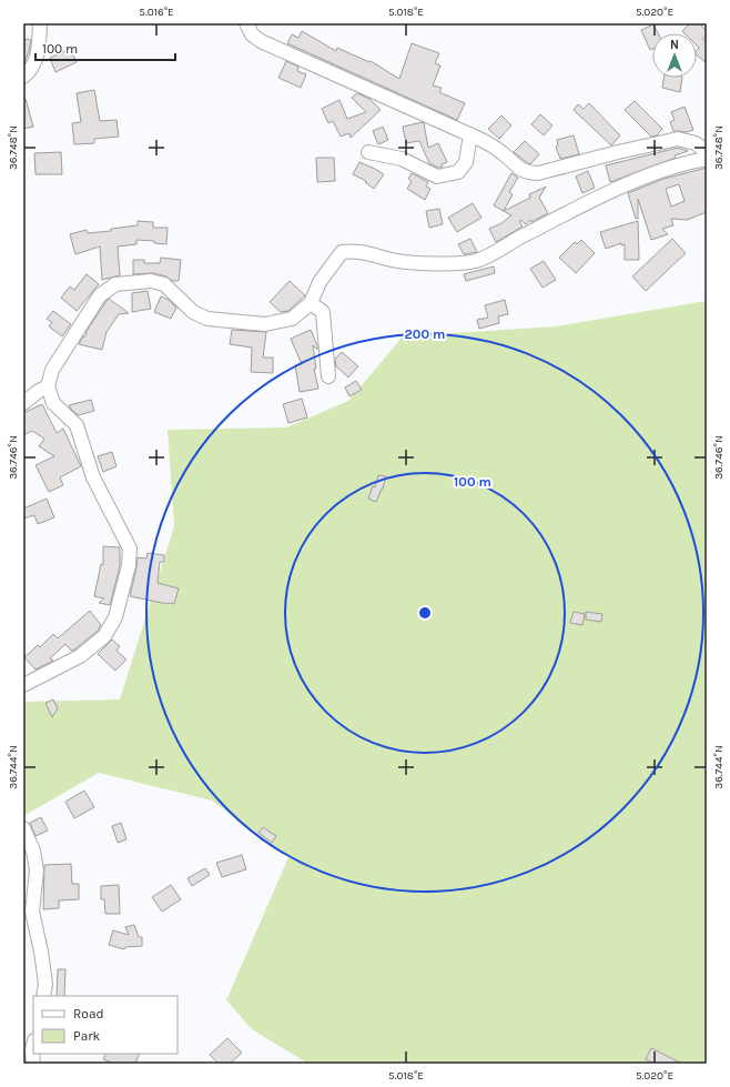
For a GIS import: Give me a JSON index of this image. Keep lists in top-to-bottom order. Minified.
{"legend":["Road","Park"],"scale_bar":"100 m","north":"top","coordinates":["5.016°E","5.018°E","5.020°E","36.748°N","36.746°N","36.744°N"],"rings":["200 m","100 m"]}
